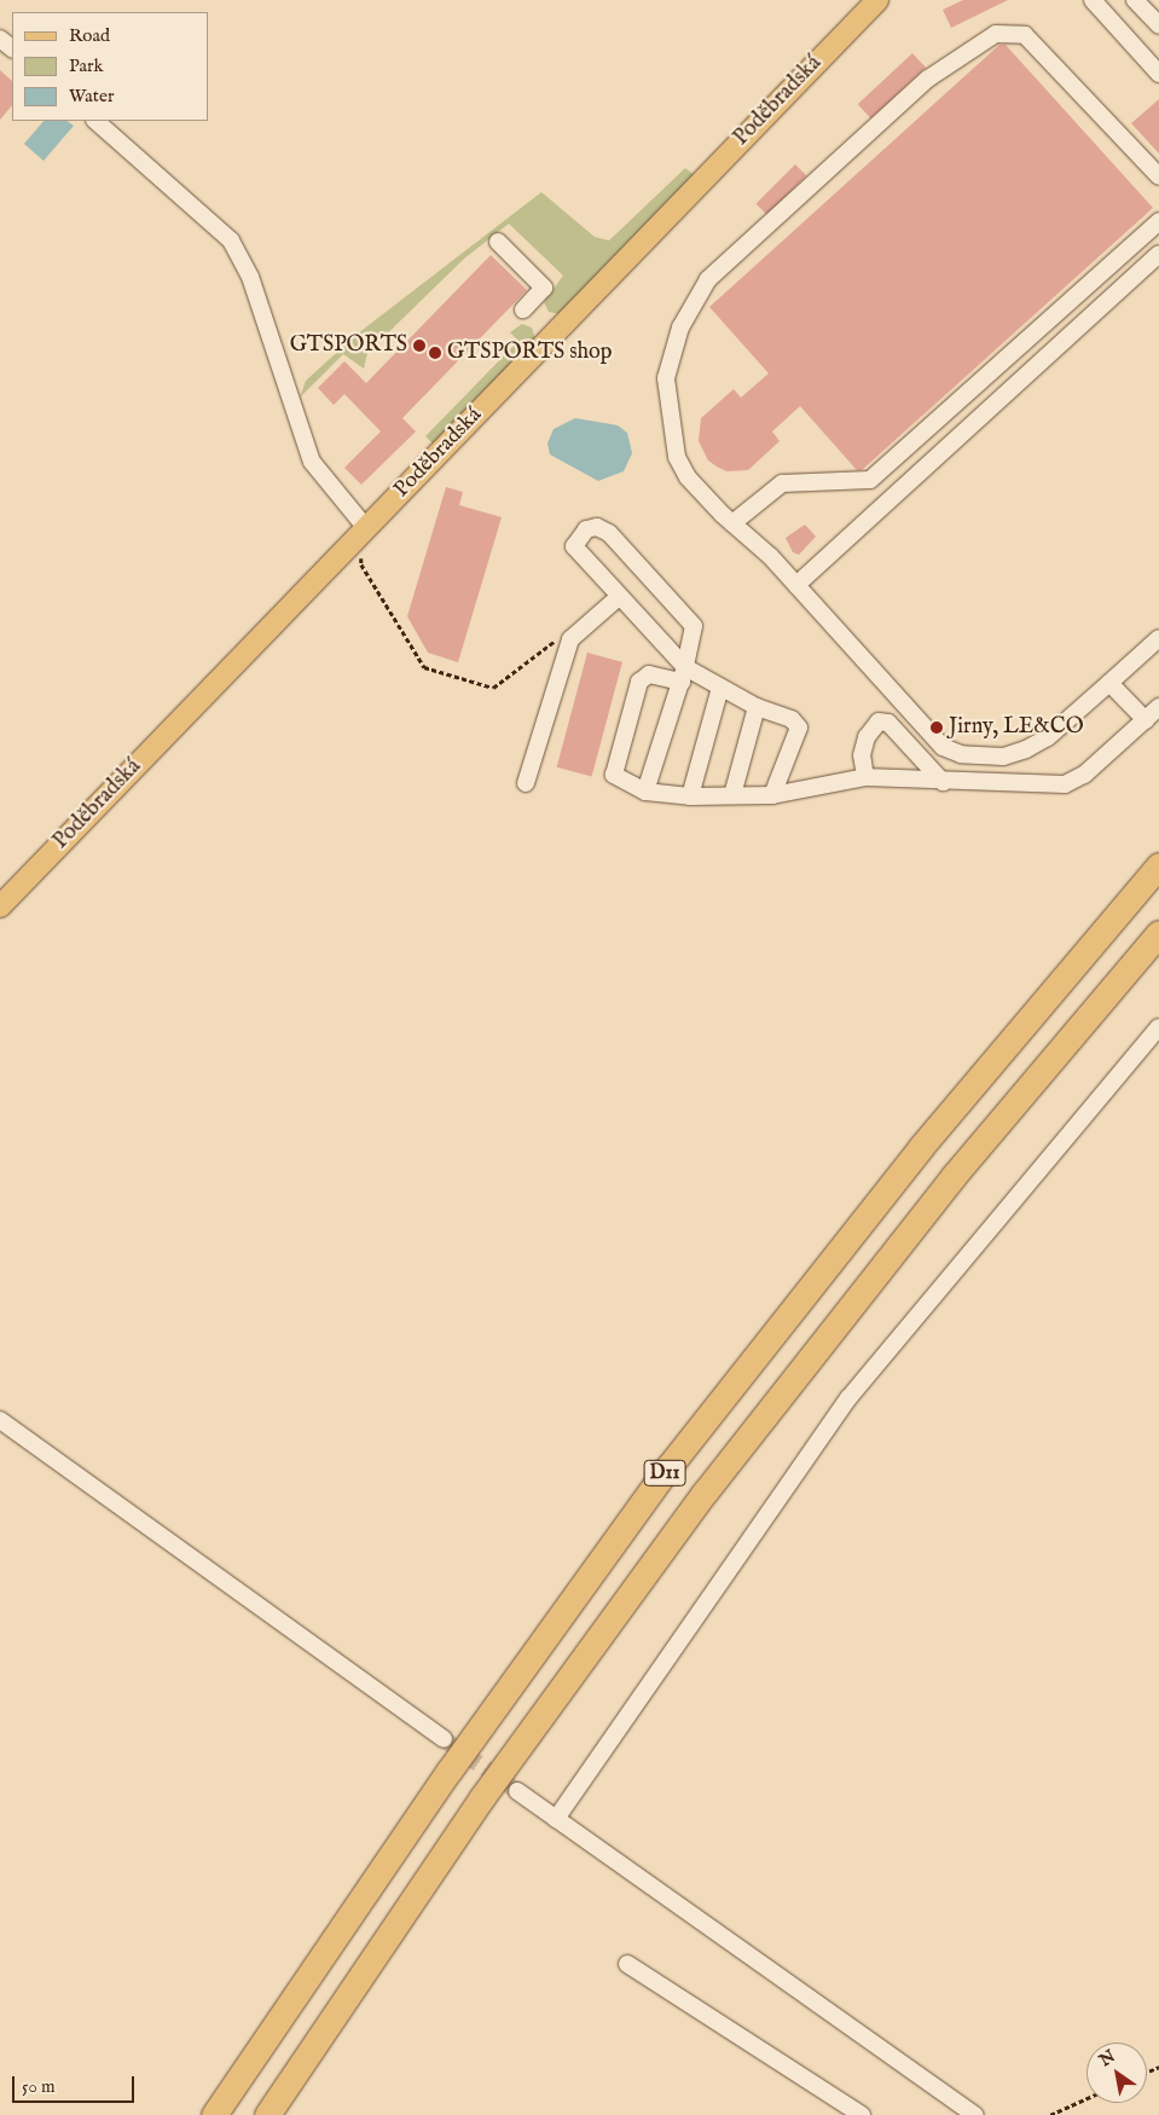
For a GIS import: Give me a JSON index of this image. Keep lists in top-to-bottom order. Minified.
{"streets":{"highway":["D11"],"main road":["Poděbradská"]},"places":["GTSPORTS","GTSPORTS shop","Jirny, LE&CO"],"legend":["Road","Park","Water"],"scale_bar":"50 m","north":"top left"}
